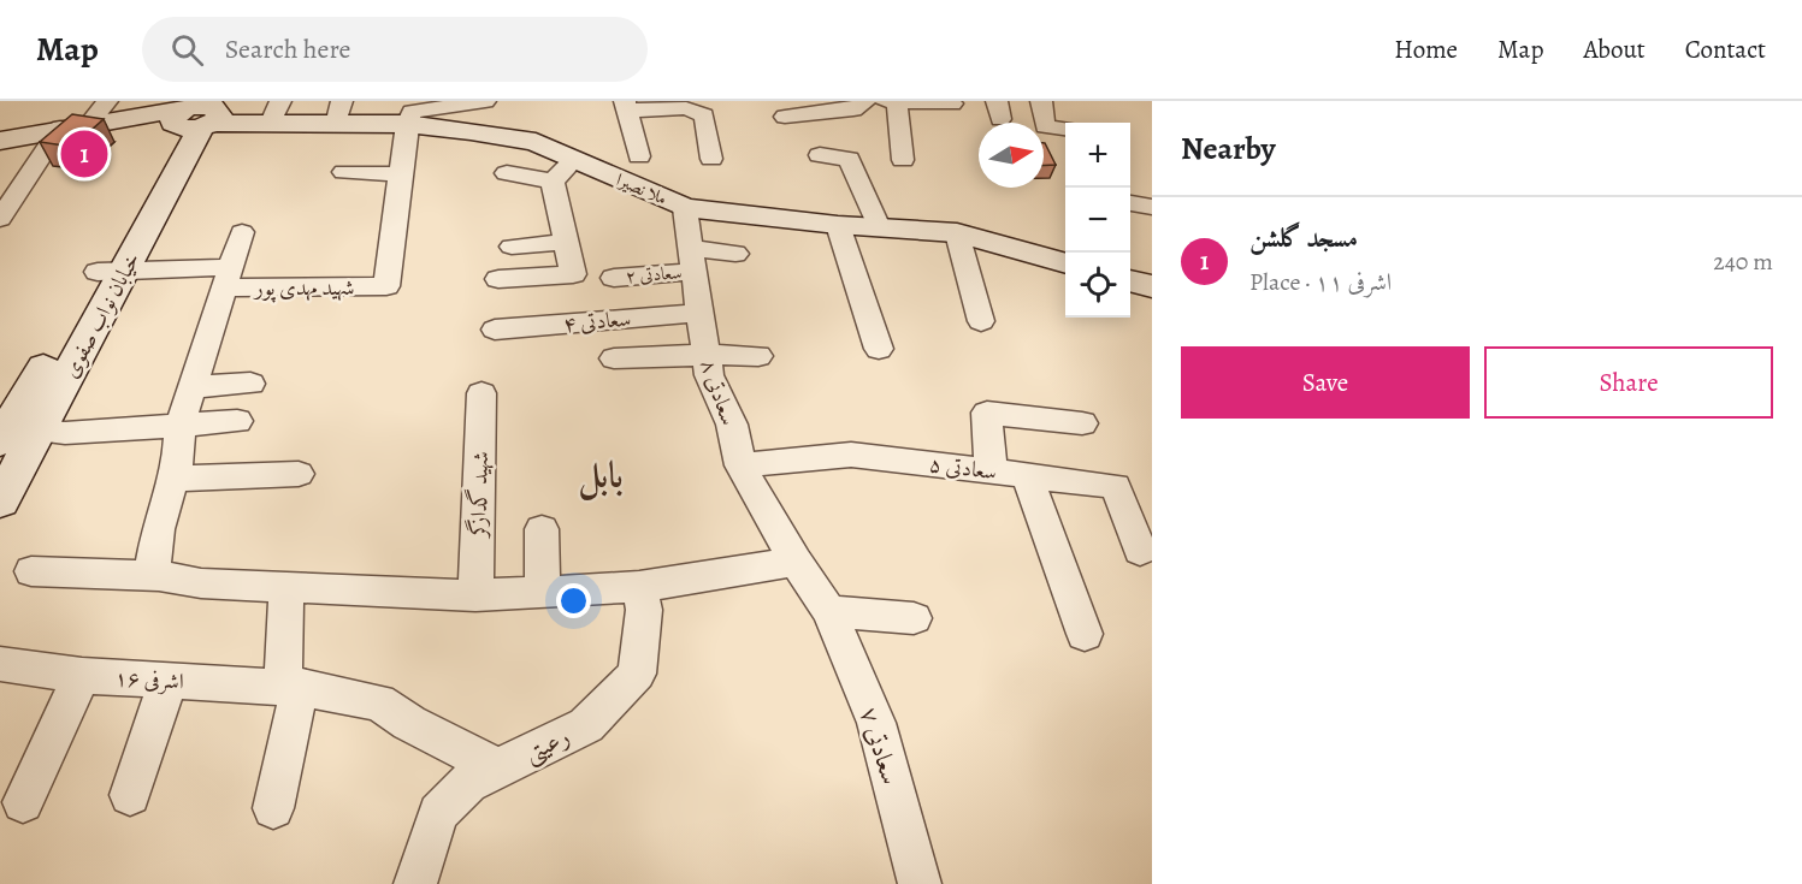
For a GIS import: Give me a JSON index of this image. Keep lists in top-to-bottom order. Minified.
{"streets":{"street":["ملا نصیرا","سعادتی ۲","شهید مهدی پور","خیابان نواب صفوی","سعادتی ۴","سعادتی ۸","سعادتی ۵","شهید گدازگر","اشرفی ۱۶","رعیتی","سعادتی ۷"]},"crossings":[["ملا نصیرا","خیابان نواب صفوی"],["ملا نصیرا","سعادتی ۸"],["سعادتی ۲","سعادتی ۸"],["شهید مهدی پور","خیابان نواب صفوی"],["سعادتی ۴","سعادتی ۸"],["سعادتی ۸","سعادتی ۵"],["سعادتی ۸","سعادتی ۷"],["اشرفی ۱۶","رعیتی"]],"districts":["بابل"],"north":"right","page":{"header":"Map","search":"Search here","nav":["Home","Map","About","Contact"],"heading":"Nearby","map_buttons":["+","−"],"pins":"1","list":[{"mark":"1","name":"مسجد گلشن","note":"Place · اشرفی ١١","value":"240 m"}],"buttons":["Save","Share"]}}
